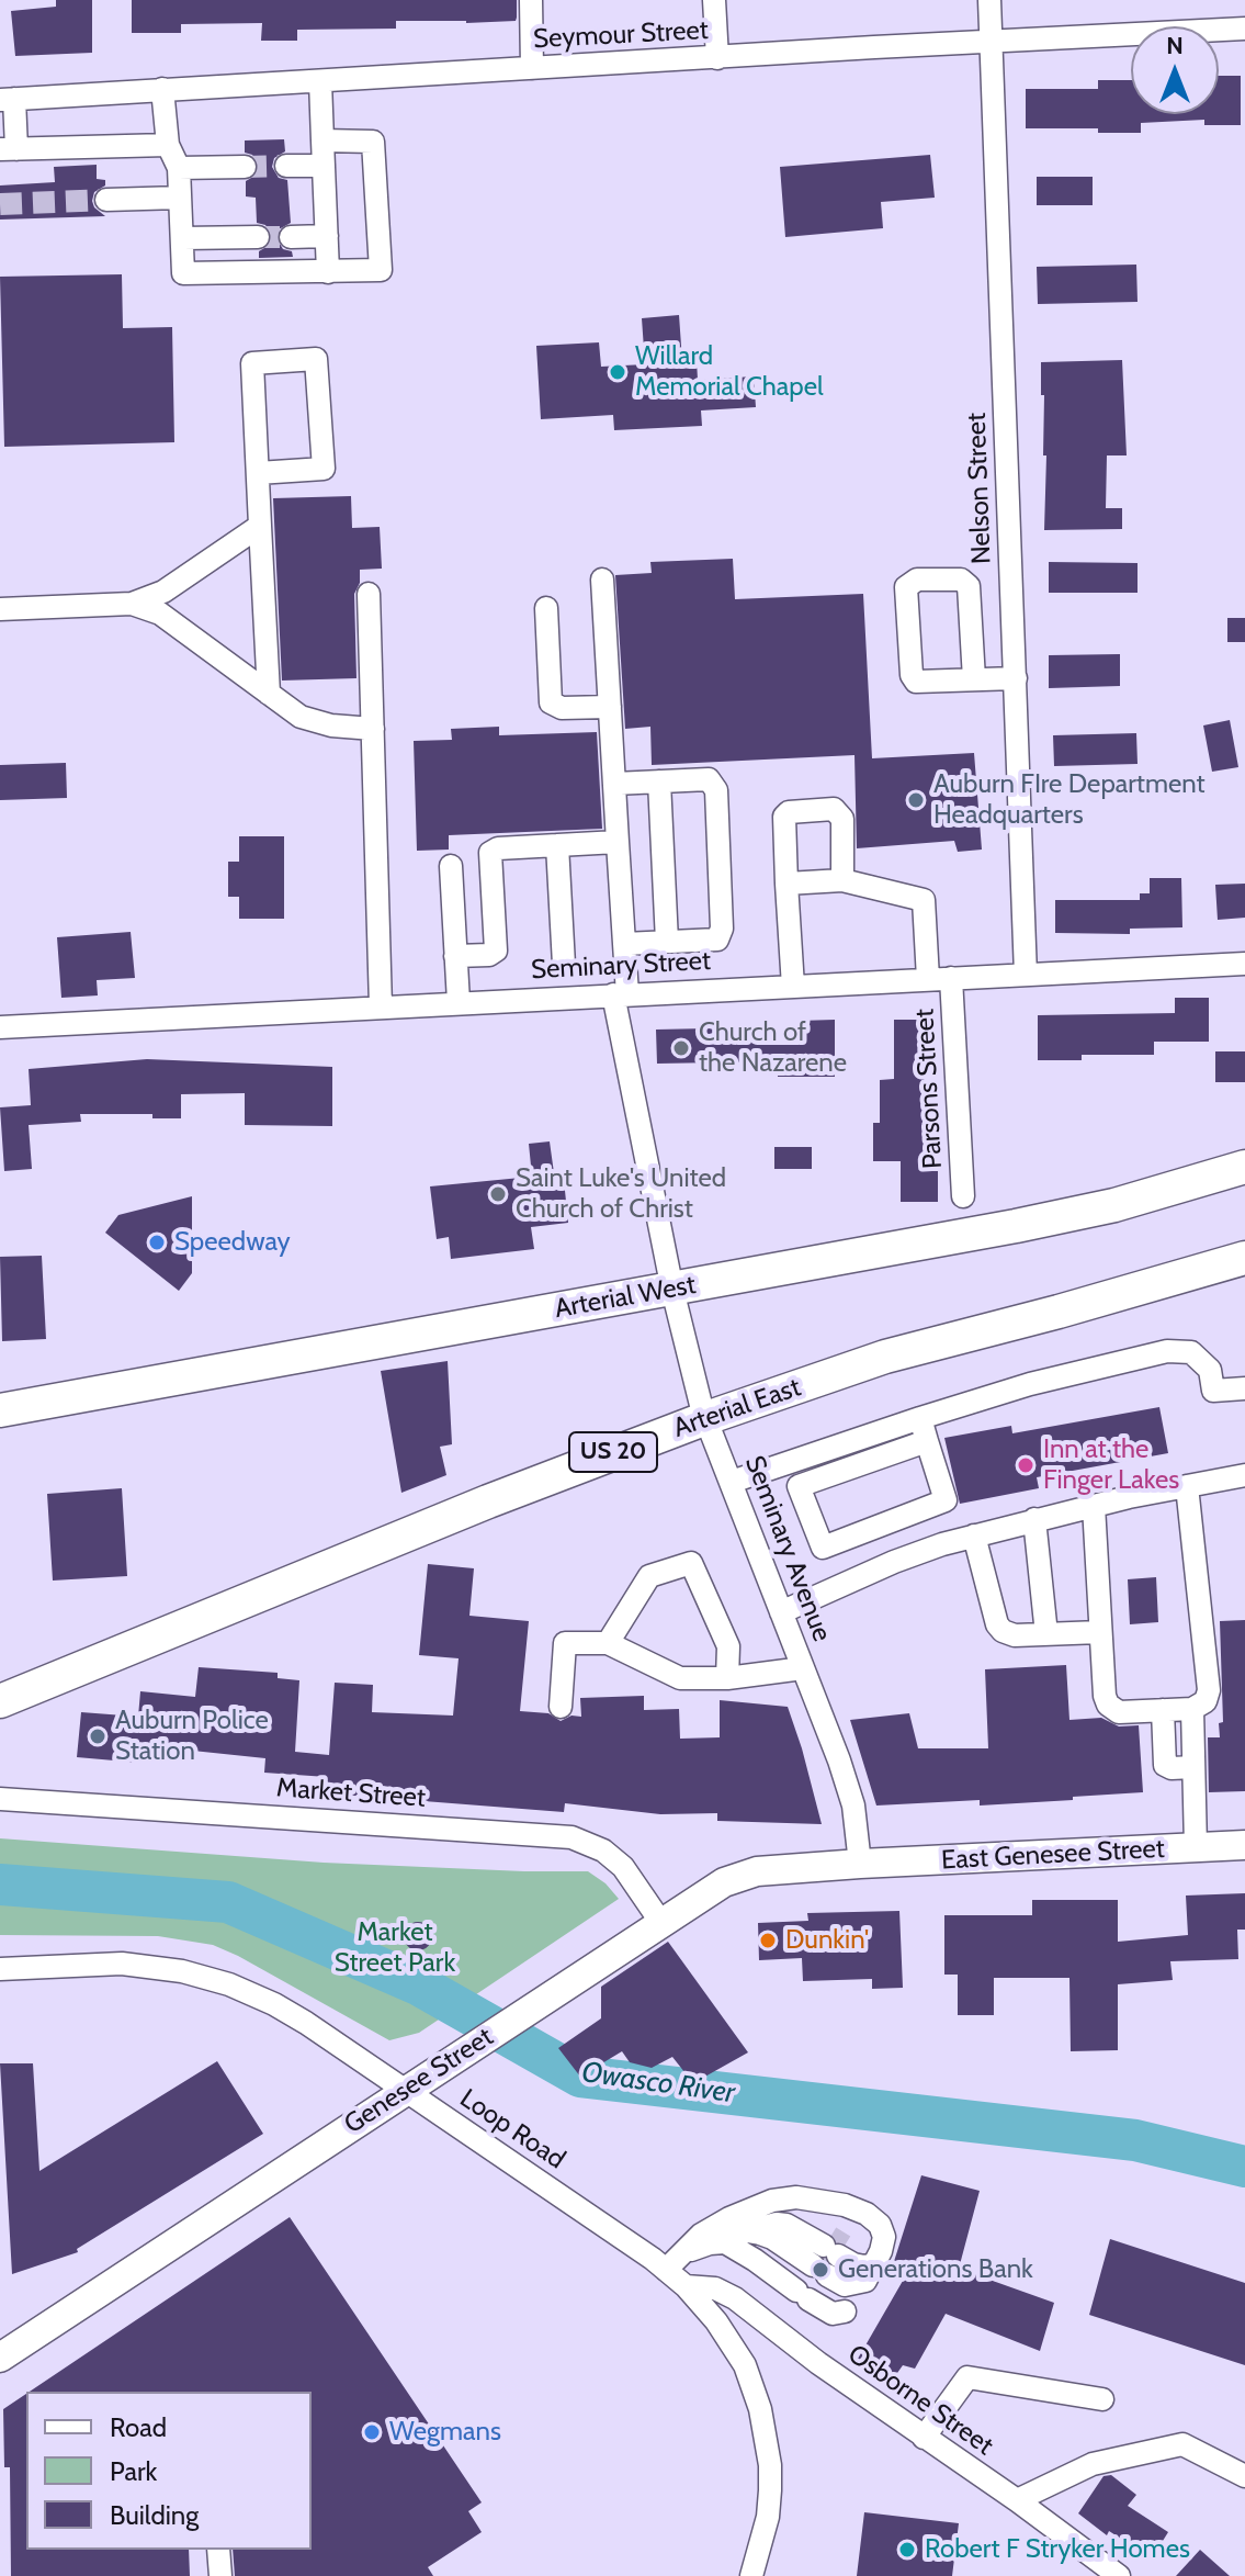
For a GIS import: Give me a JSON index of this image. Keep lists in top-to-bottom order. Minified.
{"streets":{"highway":["Arterial West","Arterial East","US 20"],"main road":["East Genesee Street","Genesee Street"],"street":["Seymour Street","Nelson Street","Seminary Street","Parsons Street","Seminary Avenue","Market Street","Loop Road","Osborne Street"]},"crossings":[["Seymour Street","Nelson Street"],["Nelson Street","Seminary Street"],["Seminary Street","Parsons Street"],["Seminary Street","Seminary Avenue"],["Arterial West","Seminary Avenue"],["Arterial East","Seminary Avenue"],["Seminary Avenue","East Genesee Street"],["Seminary Avenue","Genesee Street"],["Market Street","Genesee Street"],["East Genesee Street","Genesee Street"],["Genesee Street","Loop Road"],["Loop Road","Osborne Street"]],"water":["Owasco River"],"parks":["Market Street Park"],"places":["Willard Memorial Chapel","Auburn FIre Department Headquarters","Church of the Nazarene","Saint Luke's United Church of Christ","Speedway","Inn at the Finger Lakes","Auburn Police Station","Dunkin'","Generations Bank","Wegmans","Robert F Stryker Homes"],"legend":["Road","Park","Building"],"north":"top"}
